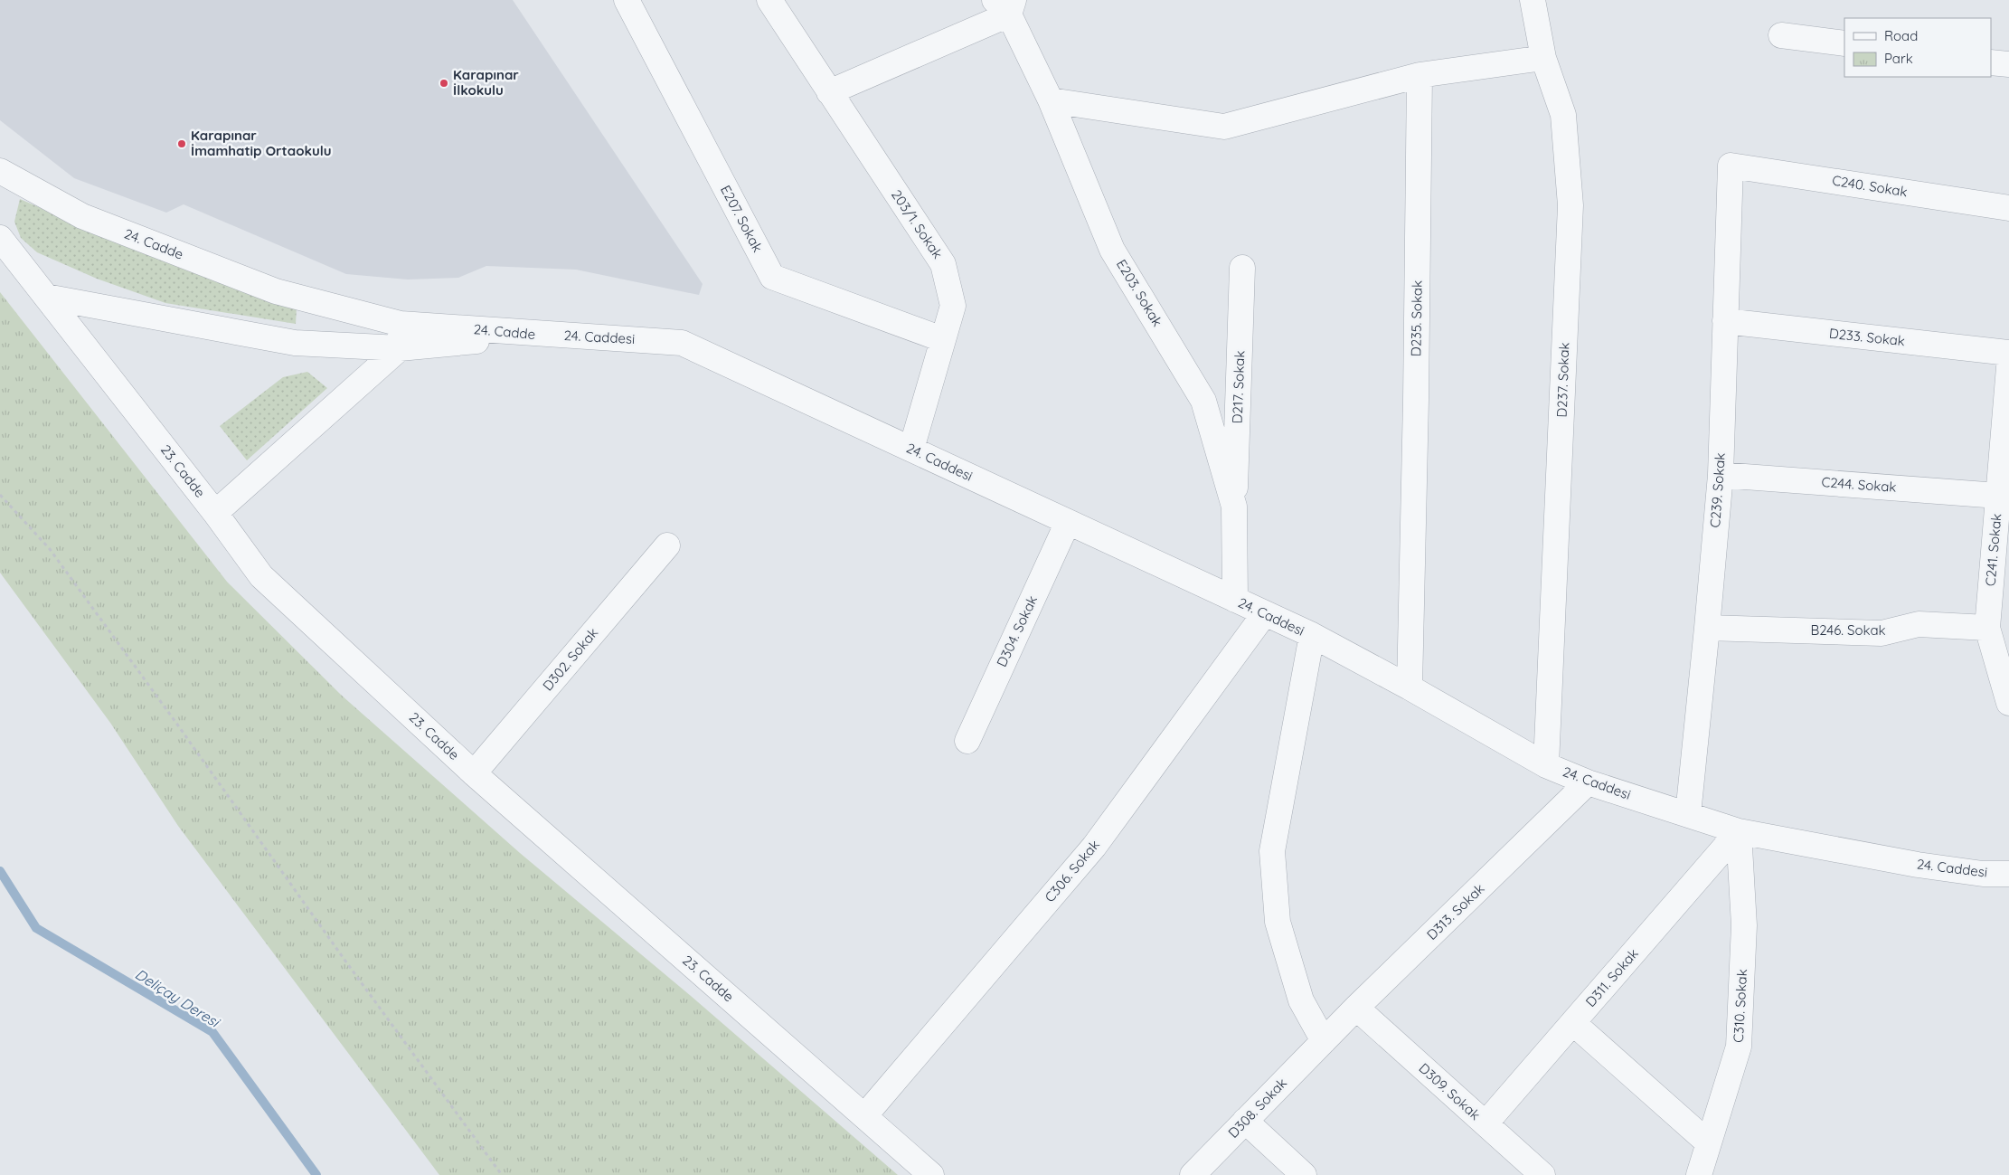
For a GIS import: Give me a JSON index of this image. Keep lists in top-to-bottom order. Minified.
{"streets":{"street":["C240. Sokak","E207. Sokak","203/1. Sokak","24. Cadde","E203. Sokak","D235. Sokak","24. Caddesi","D233. Sokak","D237. Sokak","D217. Sokak","23. Cadde","C244. Sokak","C239. Sokak","C241. Sokak","B246. Sokak","D304. Sokak","D302. Sokak","C306. Sokak","D313. Sokak","D311. Sokak","C310. Sokak","D309. Sokak","D308. Sokak"]},"crossings":[["C240. Sokak","C239. Sokak"],["E207. Sokak","203/1. Sokak"],["203/1. Sokak","24. Caddesi"],["24. Cadde","24. Caddesi"],["24. Cadde","23. Cadde"],["E203. Sokak","24. Caddesi"],["E203. Sokak","D217. Sokak"],["D235. Sokak","24. Caddesi"],["24. Caddesi","D237. Sokak"],["24. Caddesi","C239. Sokak"],["24. Caddesi","D304. Sokak"],["24. Caddesi","C306. Sokak"],["24. Caddesi","D313. Sokak"],["24. Caddesi","D311. Sokak"],["24. Caddesi","C310. Sokak"],["D233. Sokak","C239. Sokak"],["23. Cadde","D302. Sokak"],["23. Cadde","C306. Sokak"],["C244. Sokak","C239. Sokak"],["C244. Sokak","C241. Sokak"],["C239. Sokak","B246. Sokak"],["C241. Sokak","B246. Sokak"],["D313. Sokak","D309. Sokak"],["D313. Sokak","D308. Sokak"],["D311. Sokak","C310. Sokak"],["D311. Sokak","D309. Sokak"]],"water":["Deliçay Deresi"],"places":["Karapınar İlkokulu","Karapınar İmamhatip Ortaokulu"],"legend":["Road","Park"]}
